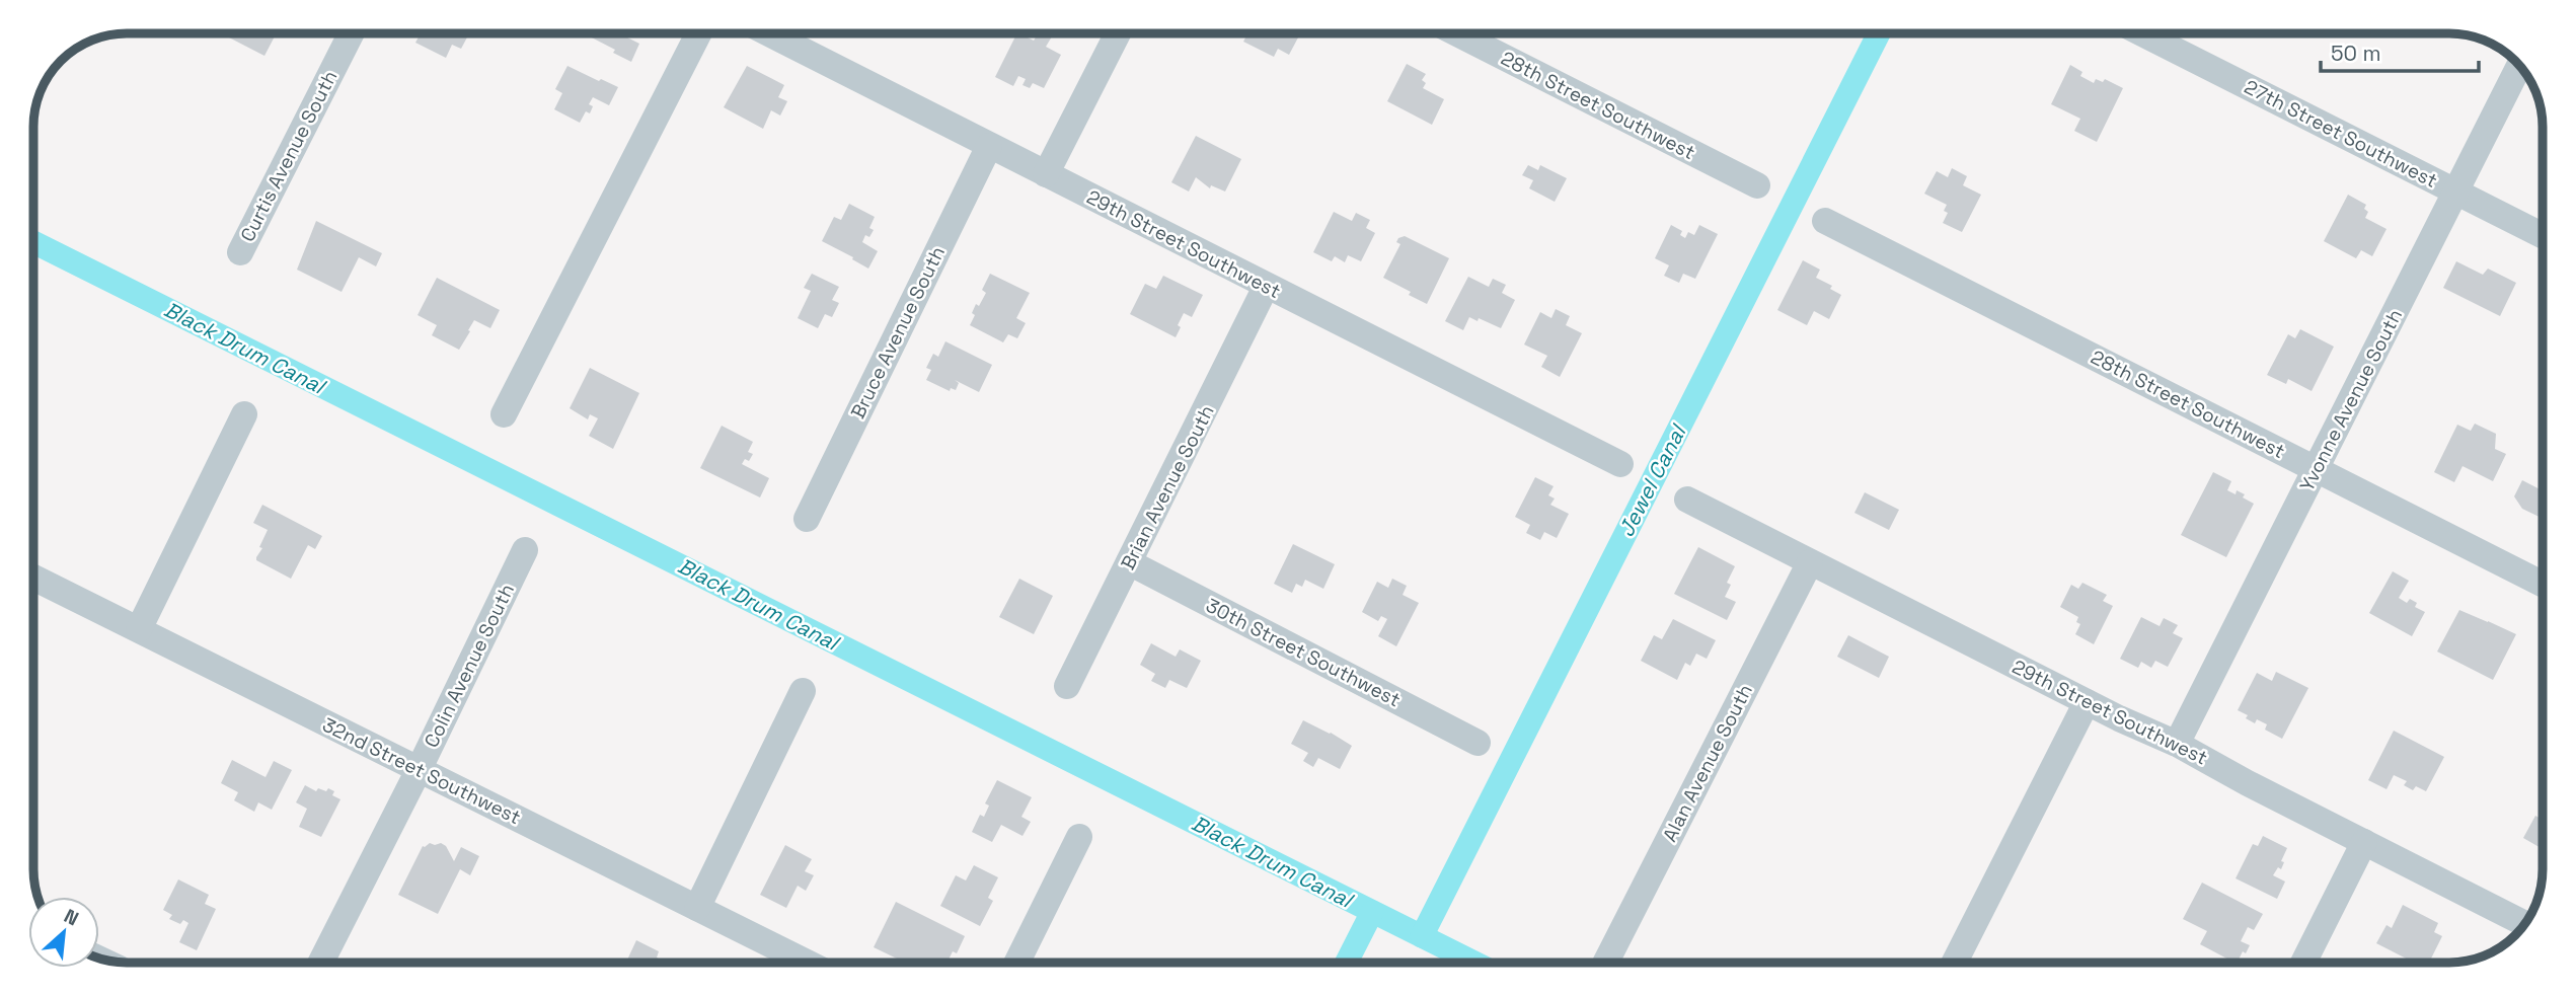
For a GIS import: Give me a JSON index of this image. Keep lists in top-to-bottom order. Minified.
{"streets":{"street":["28th Street Southwest","27th Street Southwest","Curtis Avenue South","29th Street Southwest","Bruce Avenue South","Yvonne Avenue South","Brian Avenue South","30th Street Southwest","Colin Avenue South","Alan Avenue South","32nd Street Southwest"]},"crossings":[["28th Street Southwest","Yvonne Avenue South"],["27th Street Southwest","Yvonne Avenue South"],["29th Street Southwest","Bruce Avenue South"],["29th Street Southwest","Yvonne Avenue South"],["29th Street Southwest","Brian Avenue South"],["29th Street Southwest","Alan Avenue South"],["Brian Avenue South","30th Street Southwest"],["Colin Avenue South","32nd Street Southwest"]],"water":["Black Drum Canal","Jewel Canal"],"scale_bar":"50 m","north":"top right"}
